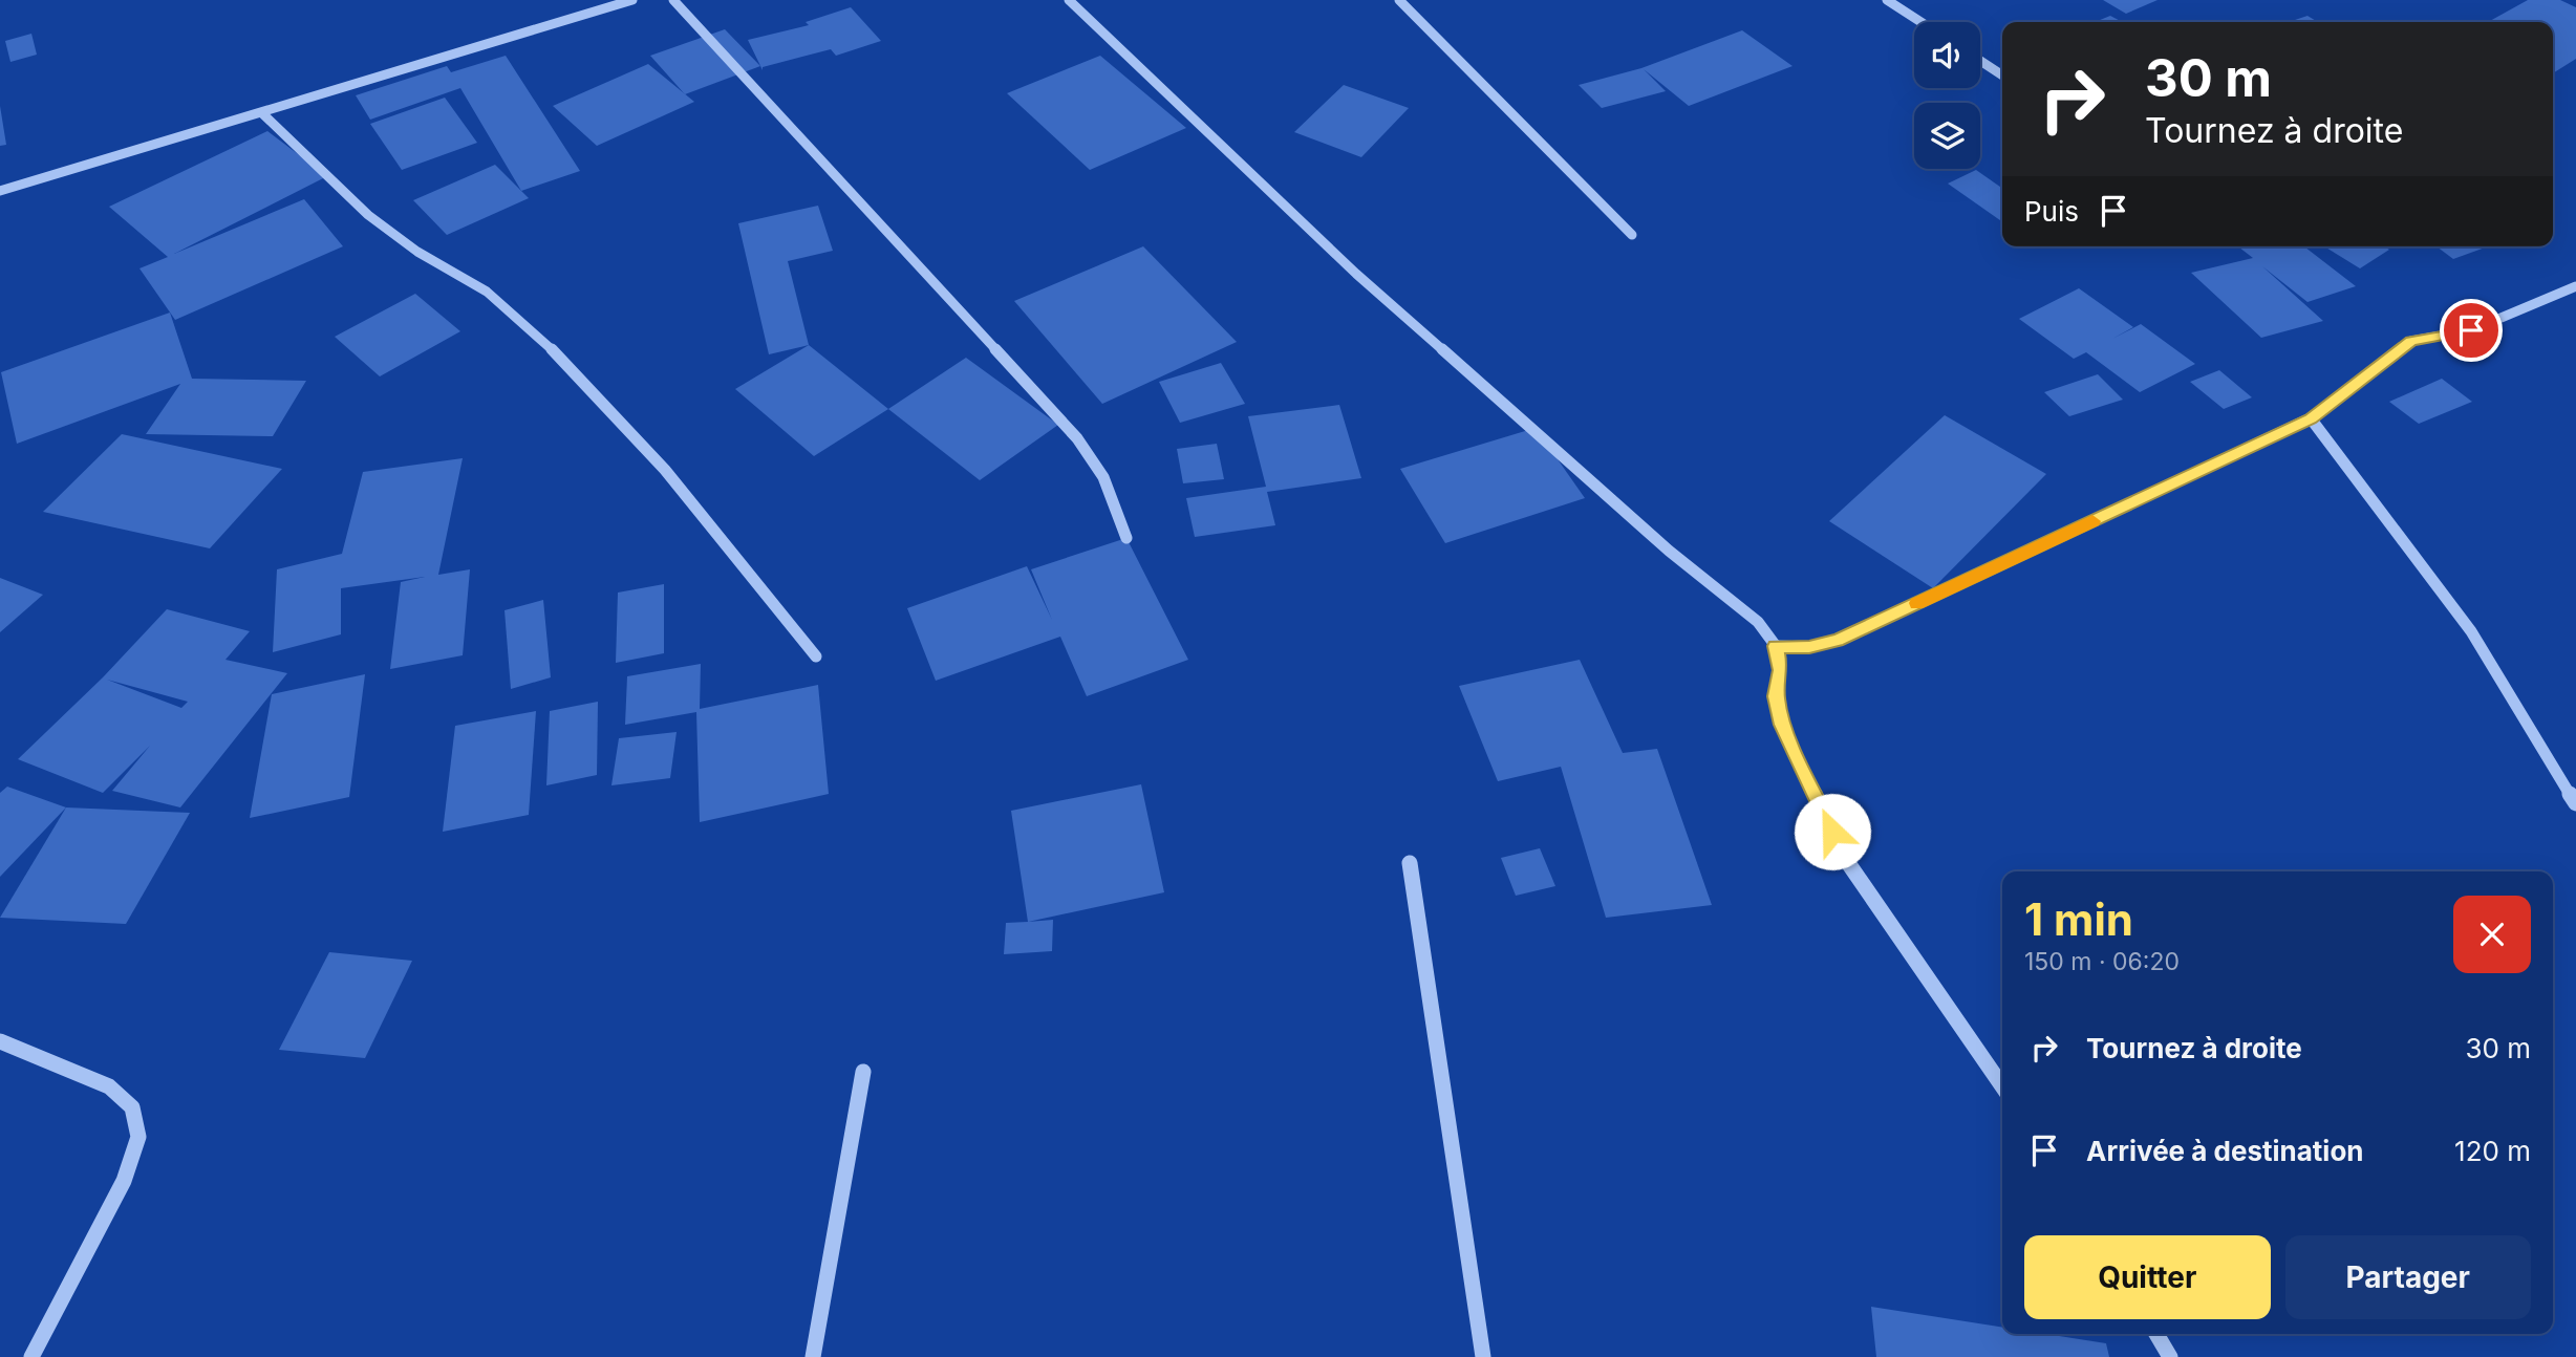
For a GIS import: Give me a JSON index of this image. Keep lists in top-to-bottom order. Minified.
{"page":{"turn":["30 m","Tournez à droite"],"then":"Puis","heading":["1 min","150 m · 06:20"],"list":[{"name":"Tournez à droite","value":"30 m"},{"name":"Arrivée à destination","value":"120 m"}],"buttons":["Quitter","Partager"]}}
